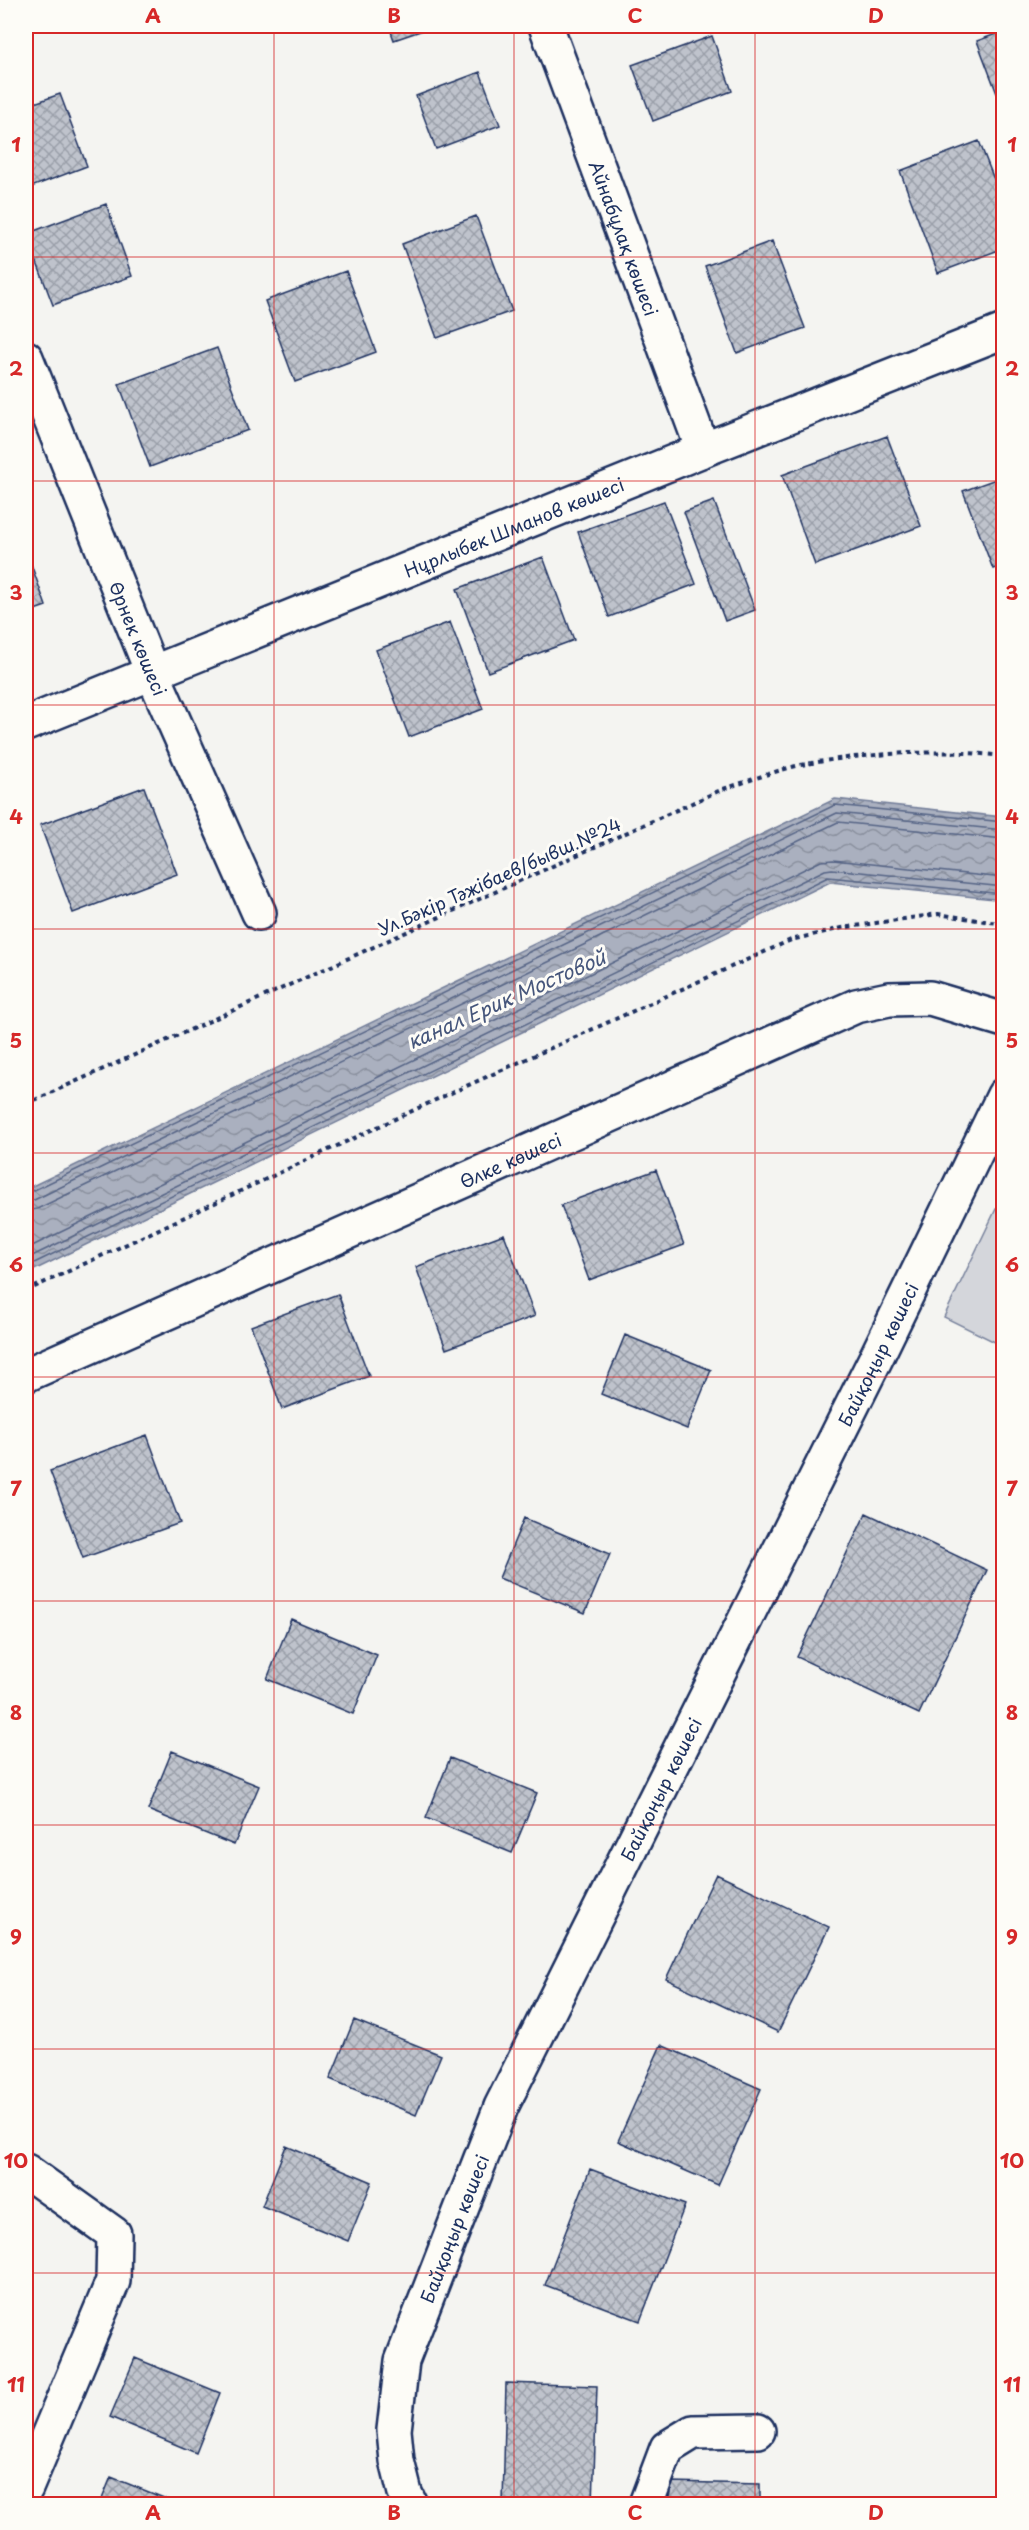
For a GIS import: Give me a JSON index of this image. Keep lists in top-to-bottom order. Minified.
{"streets":{"street":["Айнабұлақ көшесі","Нұрлыбек Шманов көшесі","Өрнек көшесі","Өлке көшесі","Байқоңыр көшесi"],"path":["Ул.Бәкір Тәжібаев/бывш.№24"]},"crossings":[["Айнабұлақ көшесі","Нұрлыбек Шманов көшесі"],["Нұрлыбек Шманов көшесі","Өрнек көшесі"]],"water":["канал Ерик Мостовой"],"grid":{"columns":["A","B","C","D"],"rows":["1","2","3","4","5","6","7","8","9","10","11"]}}
